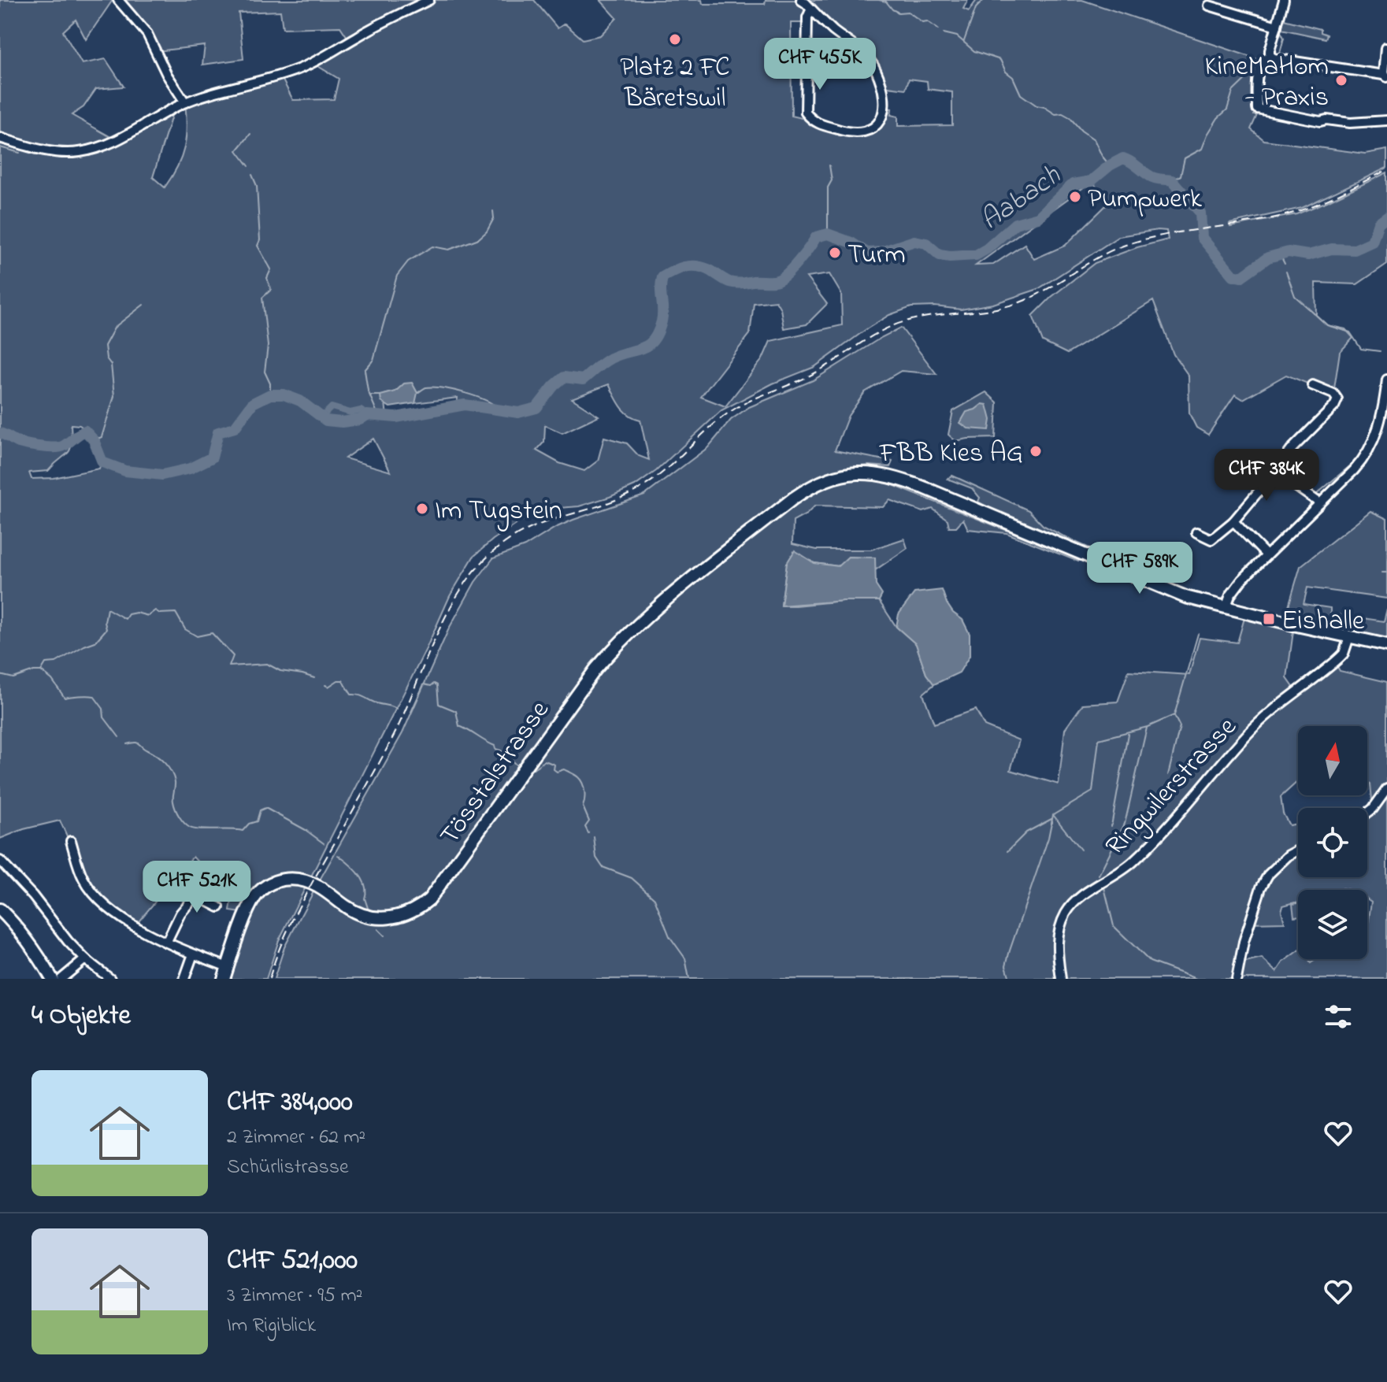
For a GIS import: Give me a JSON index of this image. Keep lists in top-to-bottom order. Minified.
{"streets":{"main road":["Tösstalstrasse"],"street":["Ringwilerstrasse"]},"crossings":[["Tösstalstrasse","Ringwilerstrasse"]],"water":["Aabach"],"places":{"other":["Platz 2 FC Bäretswil","KineMaHom - Praxis","Pumpwerk","Turm","FBB Kies AG","Im Tugstein"],"transit":["Eishalle"]},"north":"top","page":{"price":["CHF 455K","CHF 384K","CHF 589K","CHF 521K"],"heading":"4 Objekte","list":[{"name":"CHF 384,000","note":"2 Zimmer · 62 m² · Schürlistrasse"},{"name":"CHF 521,000","note":"3 Zimmer · 95 m² · Im Rigiblick"}]}}
